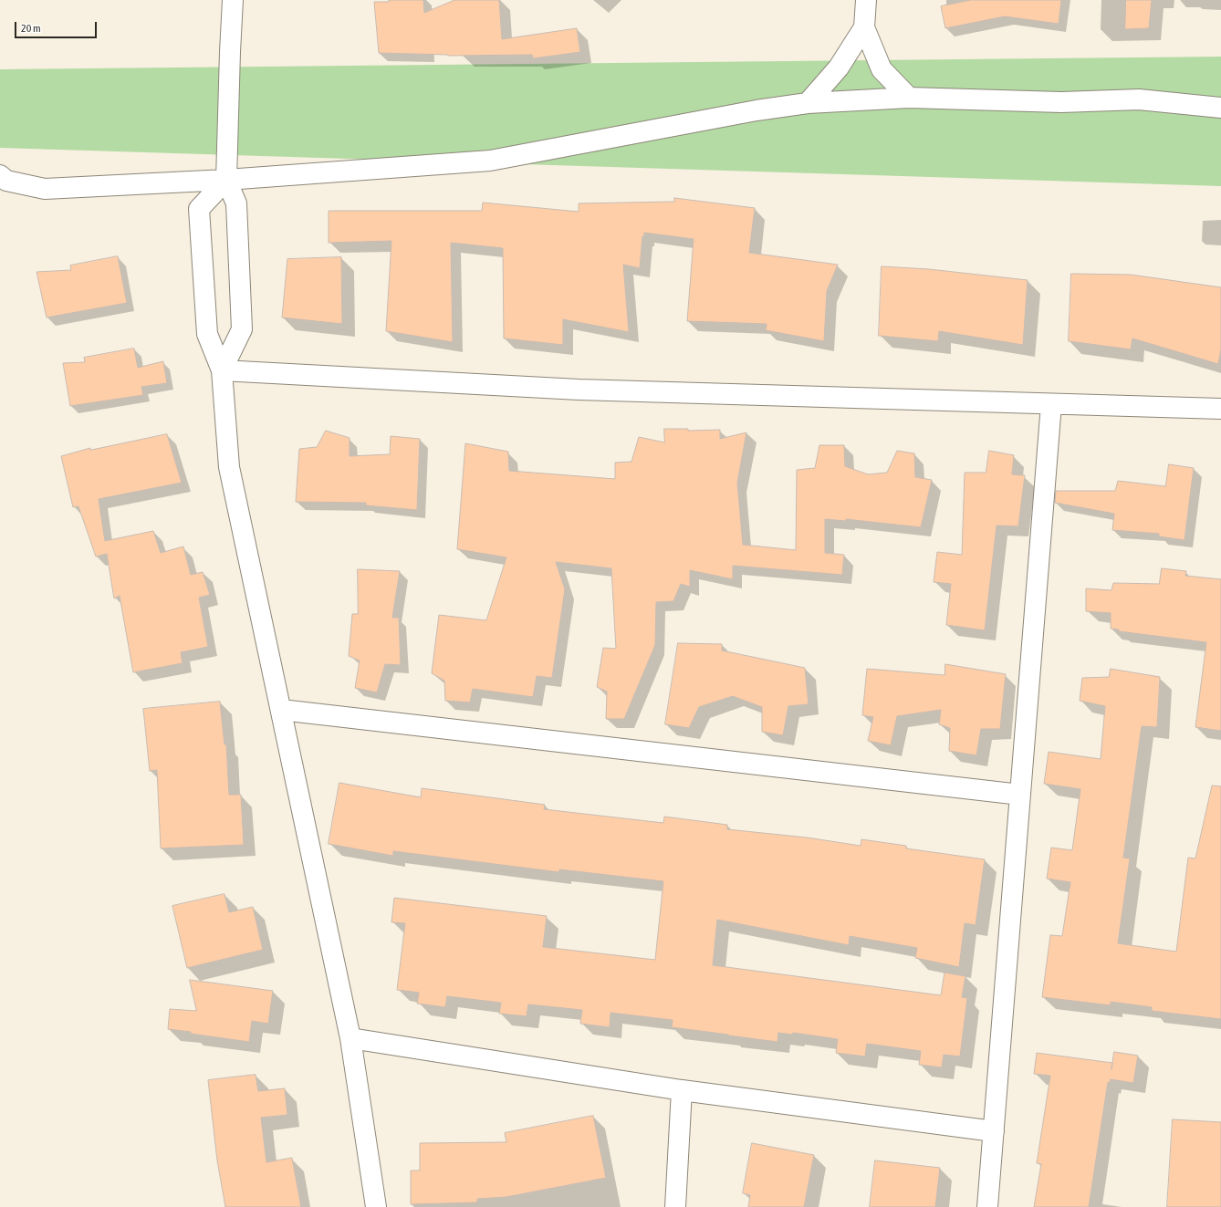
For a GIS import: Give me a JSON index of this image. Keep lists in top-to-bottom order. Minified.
{"scale_bar":"20 m"}
